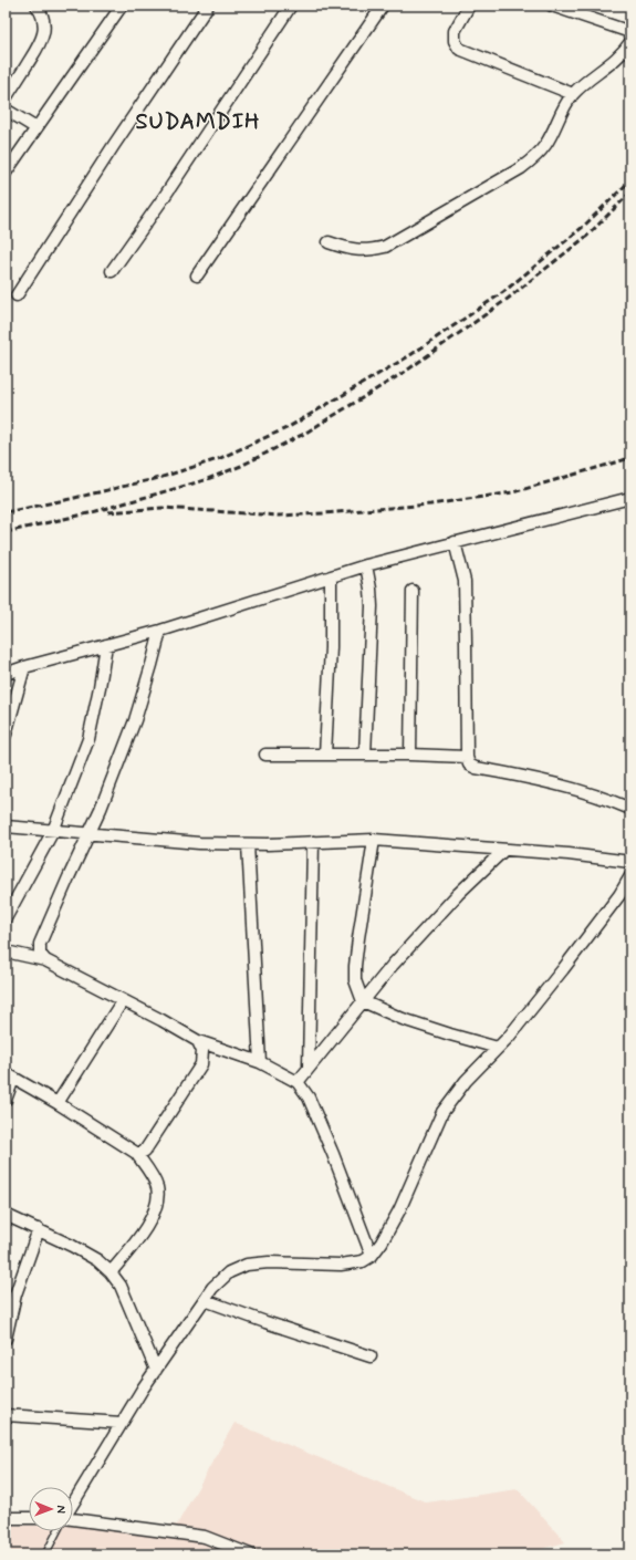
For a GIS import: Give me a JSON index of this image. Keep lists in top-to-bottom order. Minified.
{"districts":["SUDAMDIH"],"north":"right"}
